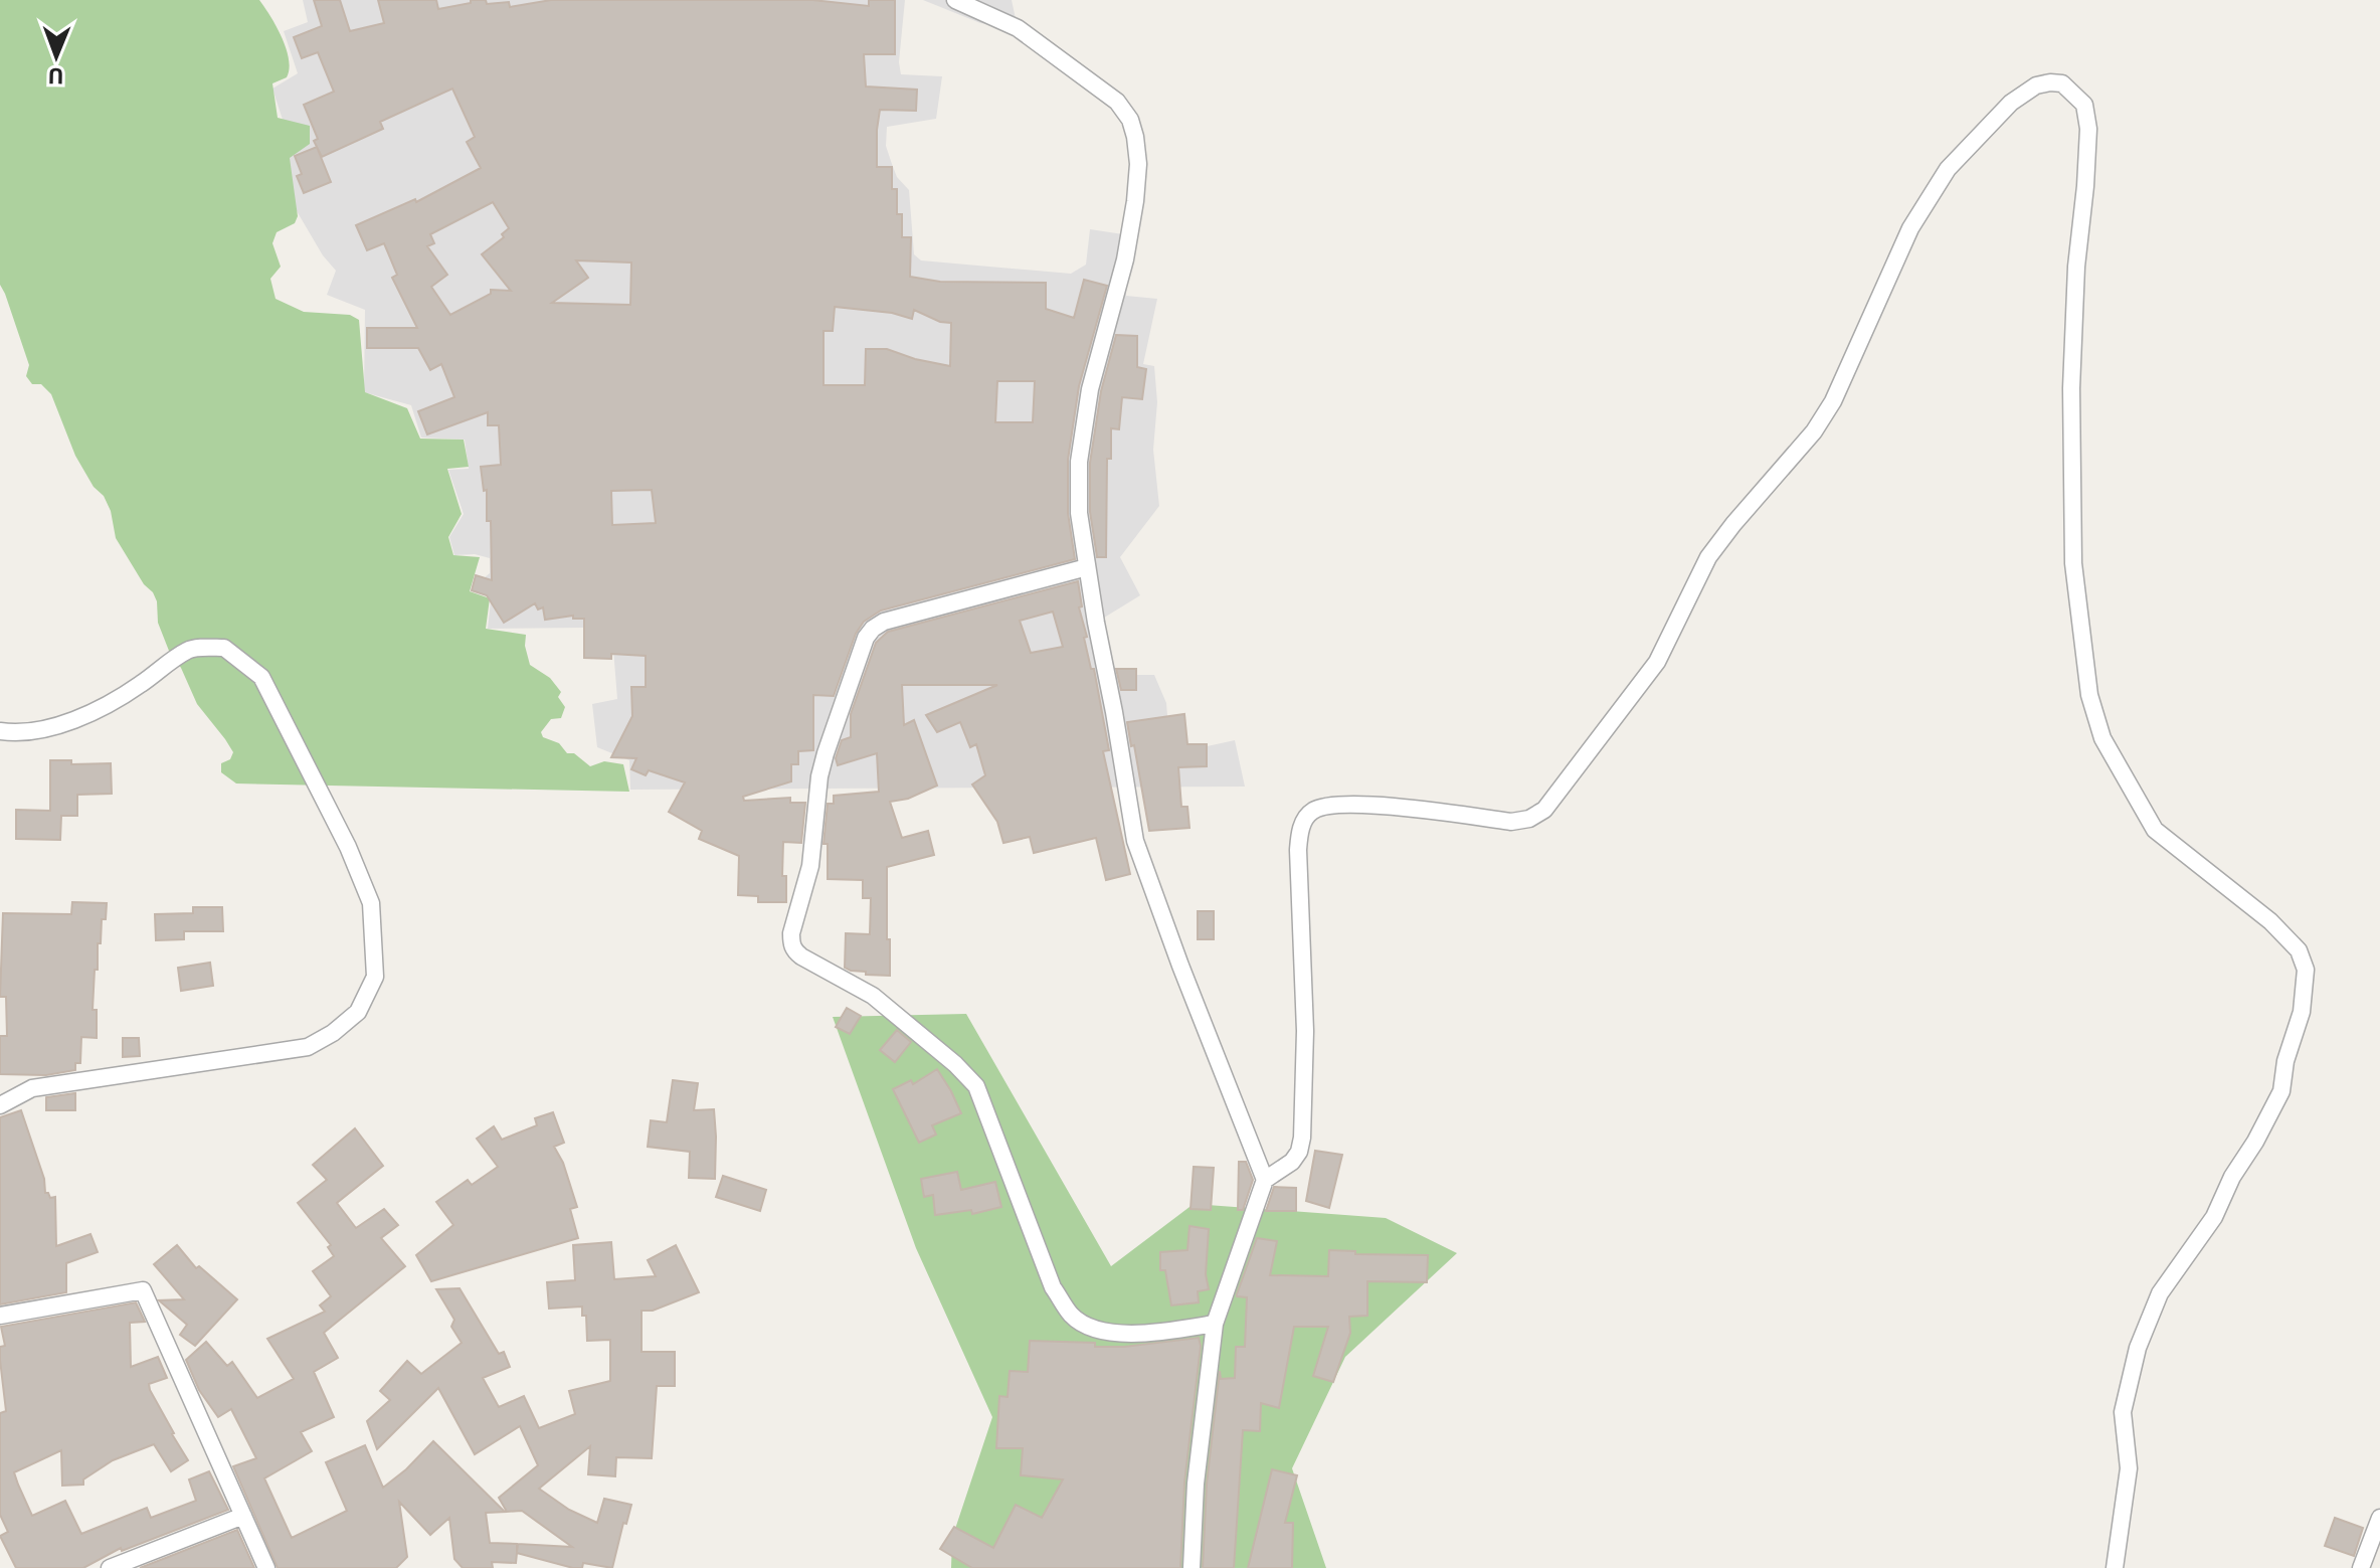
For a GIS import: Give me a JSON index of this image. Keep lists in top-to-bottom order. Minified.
{"north":"bottom"}
